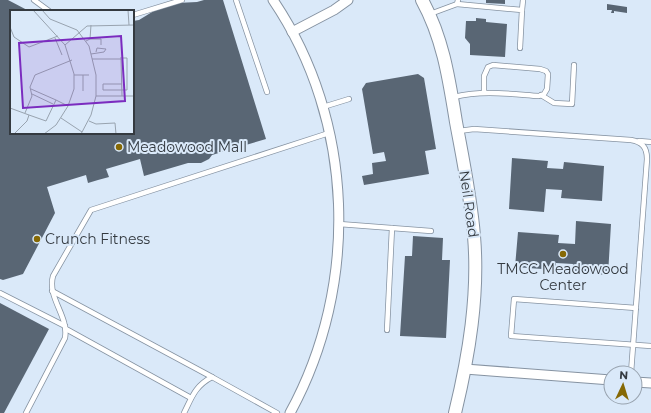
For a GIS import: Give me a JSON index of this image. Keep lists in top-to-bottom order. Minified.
{"streets":{"street":["Neil Road"]},"places":["Meadowood Mall","Crunch Fitness","TMCC Meadowood Center"],"north":"top"}
